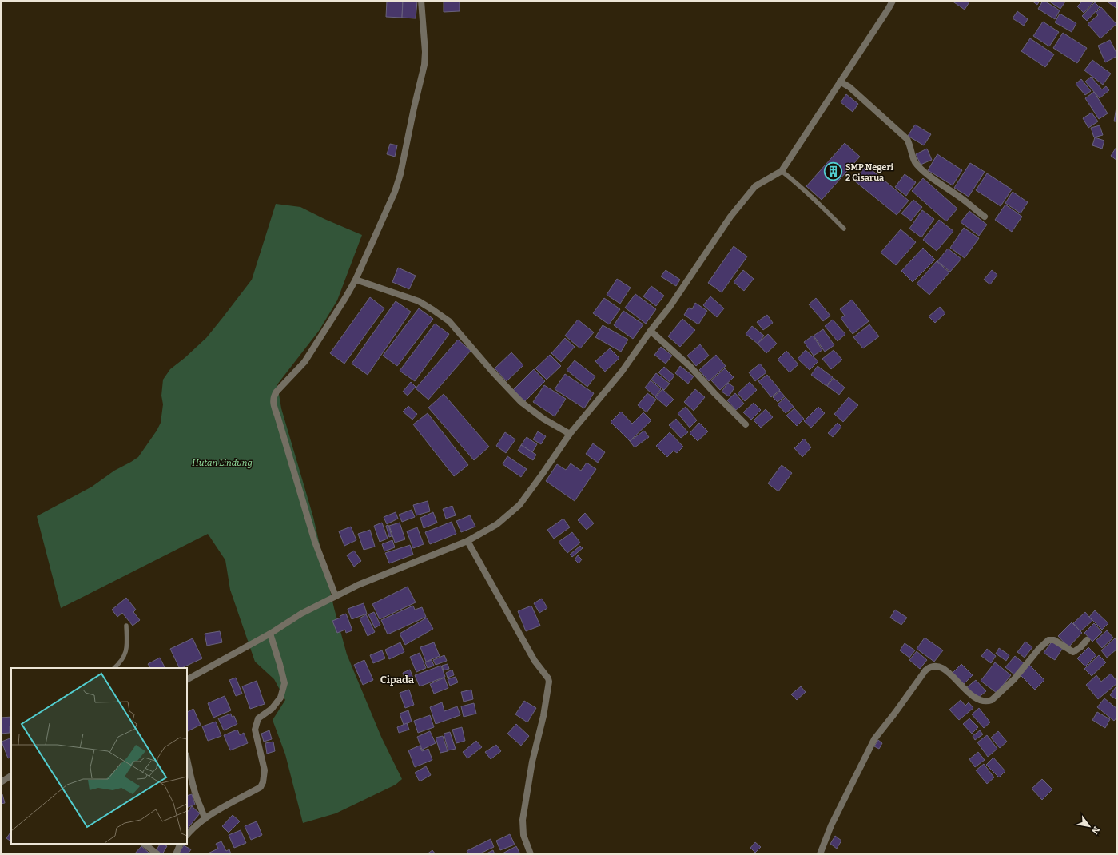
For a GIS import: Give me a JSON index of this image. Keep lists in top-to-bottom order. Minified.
{"districts":["Cipada"],"parks":["Hutan Lindung"],"places":{"building":["SMP Negeri 2 Cisarua"]},"north":"bottom right"}
